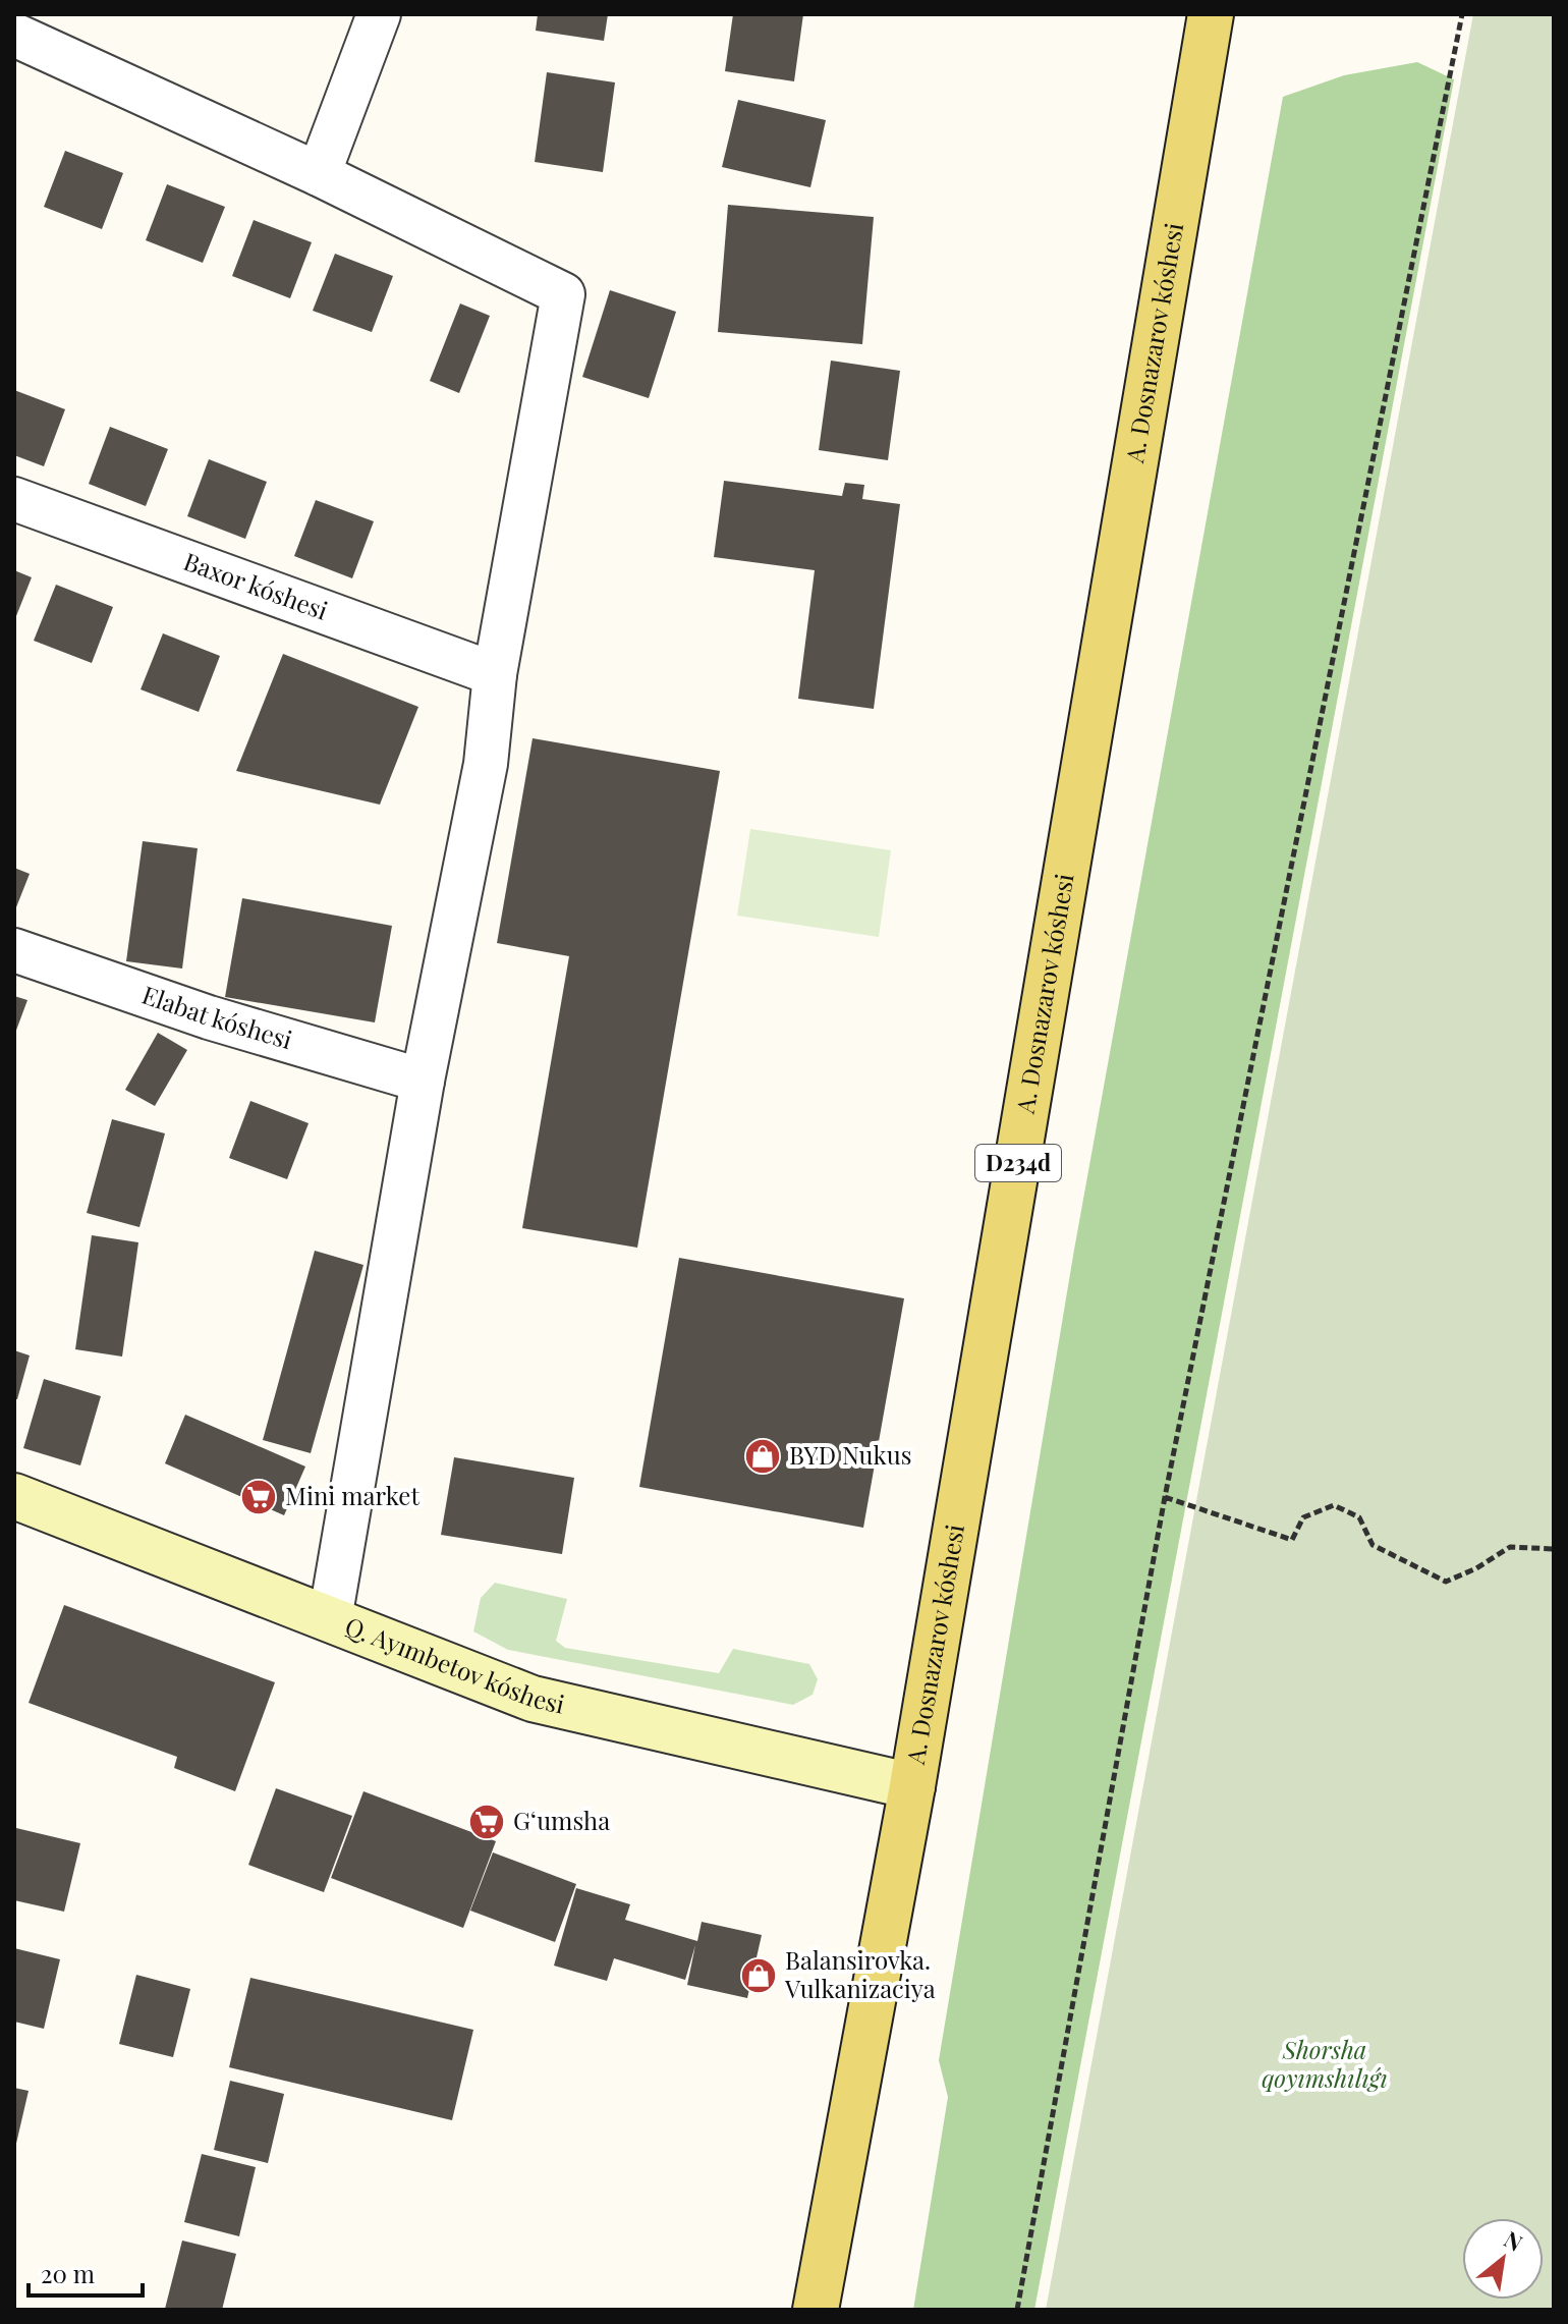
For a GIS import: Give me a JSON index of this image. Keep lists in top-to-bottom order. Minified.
{"streets":{"main road":["A. Dosnazarov kóshesi","D234d"],"street":["Baxor kóshesi","Elabat kóshesi","Q. Ayımbetov kóshesi"]},"crossings":[["A. Dosnazarov kóshesi","Q. Ayımbetov kóshesi"]],"parks":["Shorsha qoyımshılıǵı"],"places":{"shop":["BYD Nukus","Balansirovka. Vulkanizaciya"],"supermarket":["Mini market","Gʻumsha"]},"scale_bar":"20 m","north":"top right"}
